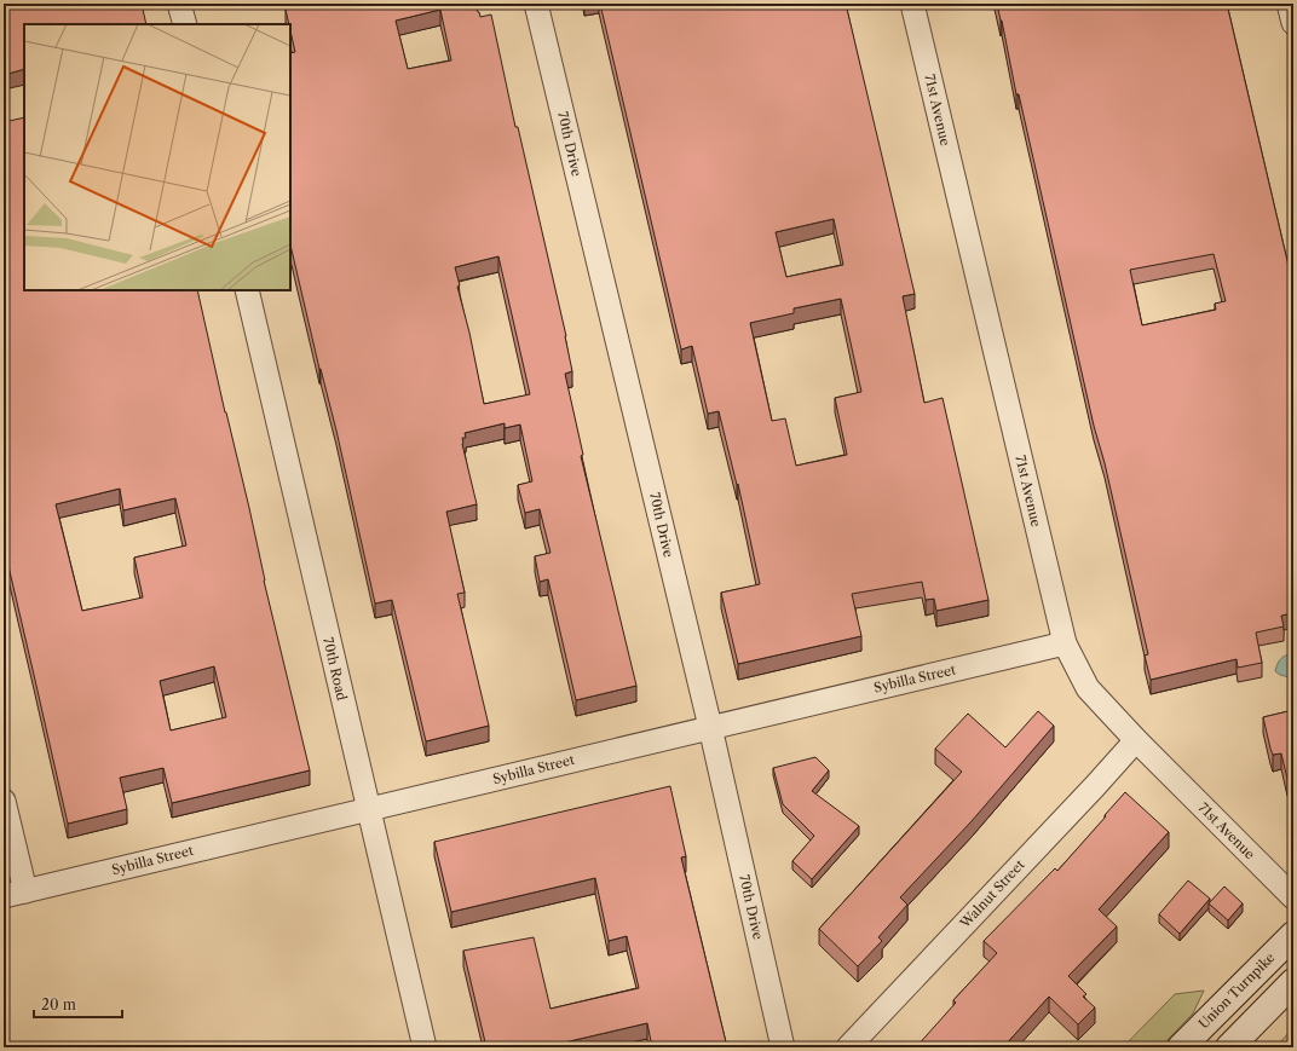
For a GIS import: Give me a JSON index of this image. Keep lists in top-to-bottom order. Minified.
{"streets":{"main road":["Union Turnpike"],"street":["71st Avenue","70th Drive","70th Road","Sybilla Street","Walnut Street"]},"crossings":[["71st Avenue","Sybilla Street"],["71st Avenue","Walnut Street"],["70th Drive","Sybilla Street"],["70th Road","Sybilla Street"]],"scale_bar":"20 m"}
